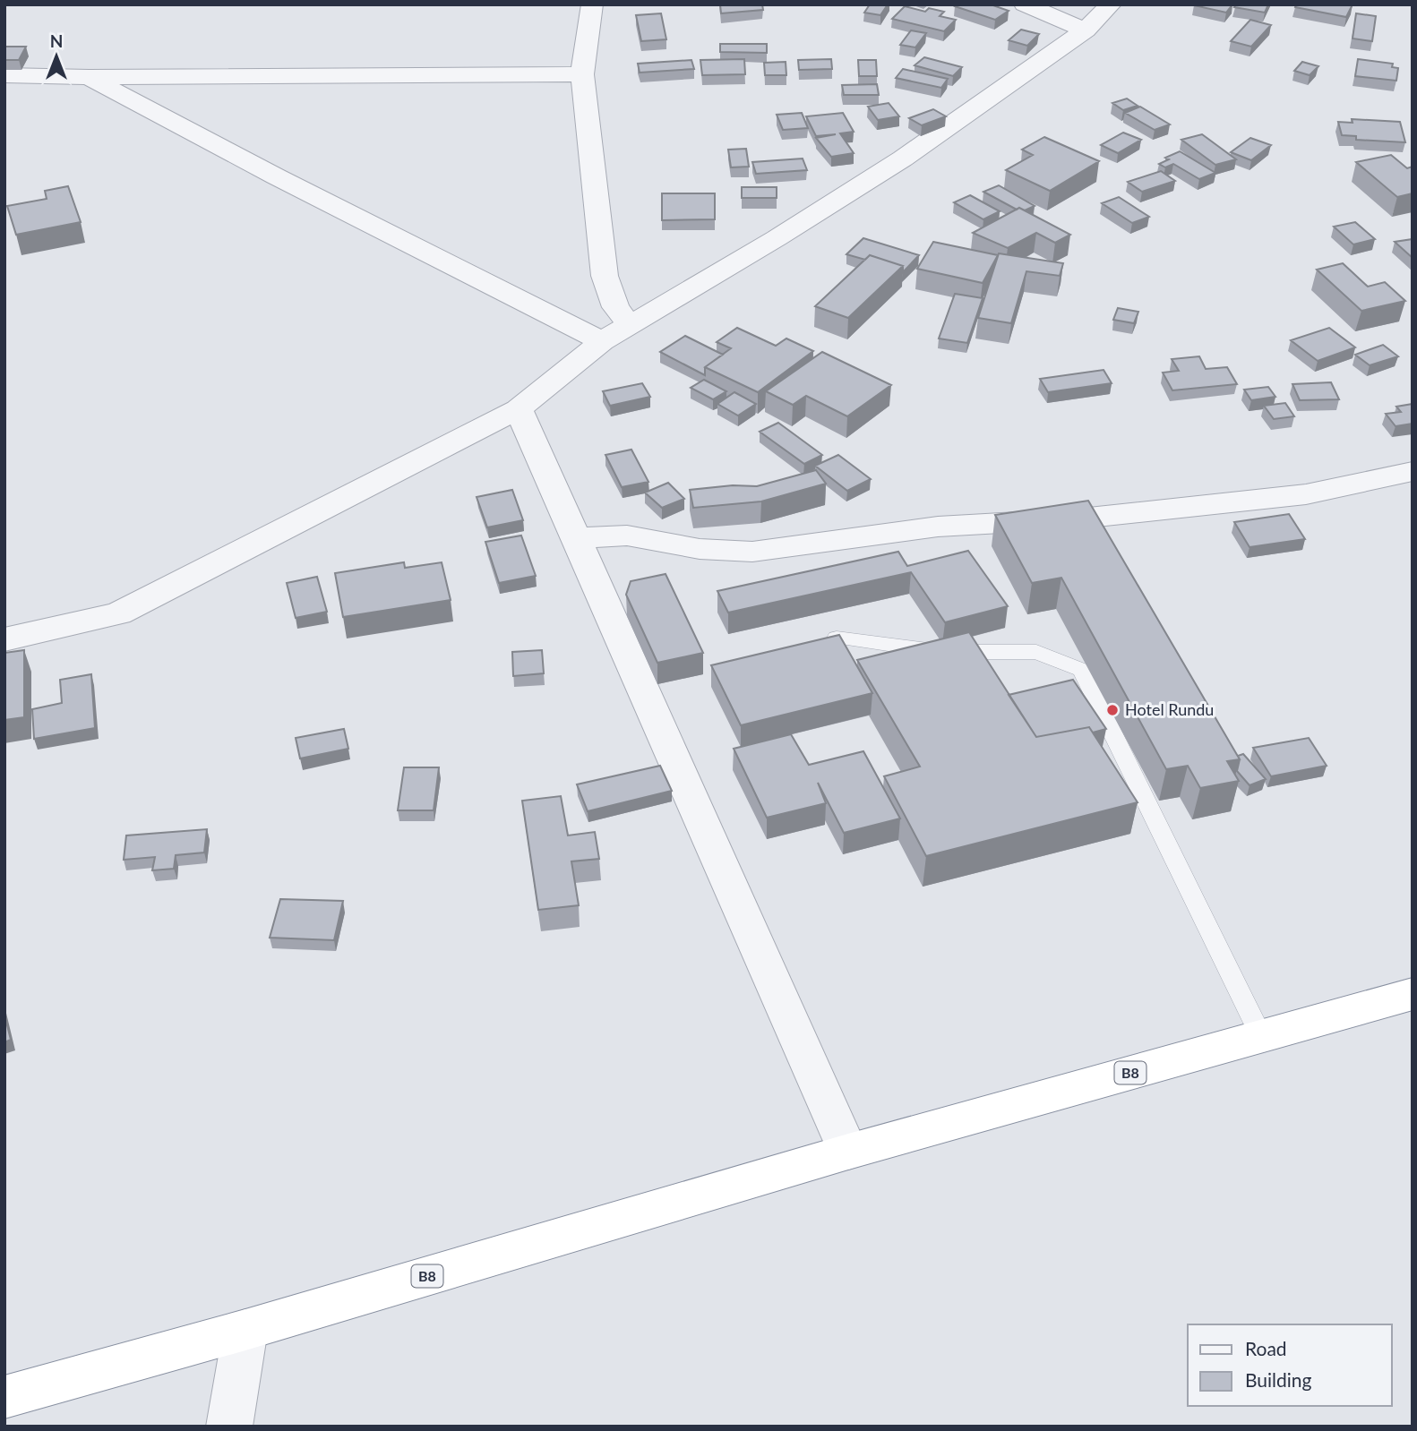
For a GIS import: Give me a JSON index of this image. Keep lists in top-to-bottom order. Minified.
{"streets":{"highway":["B8"]},"places":["Hotel Rundu"],"legend":["Road","Building"],"north":"top"}
